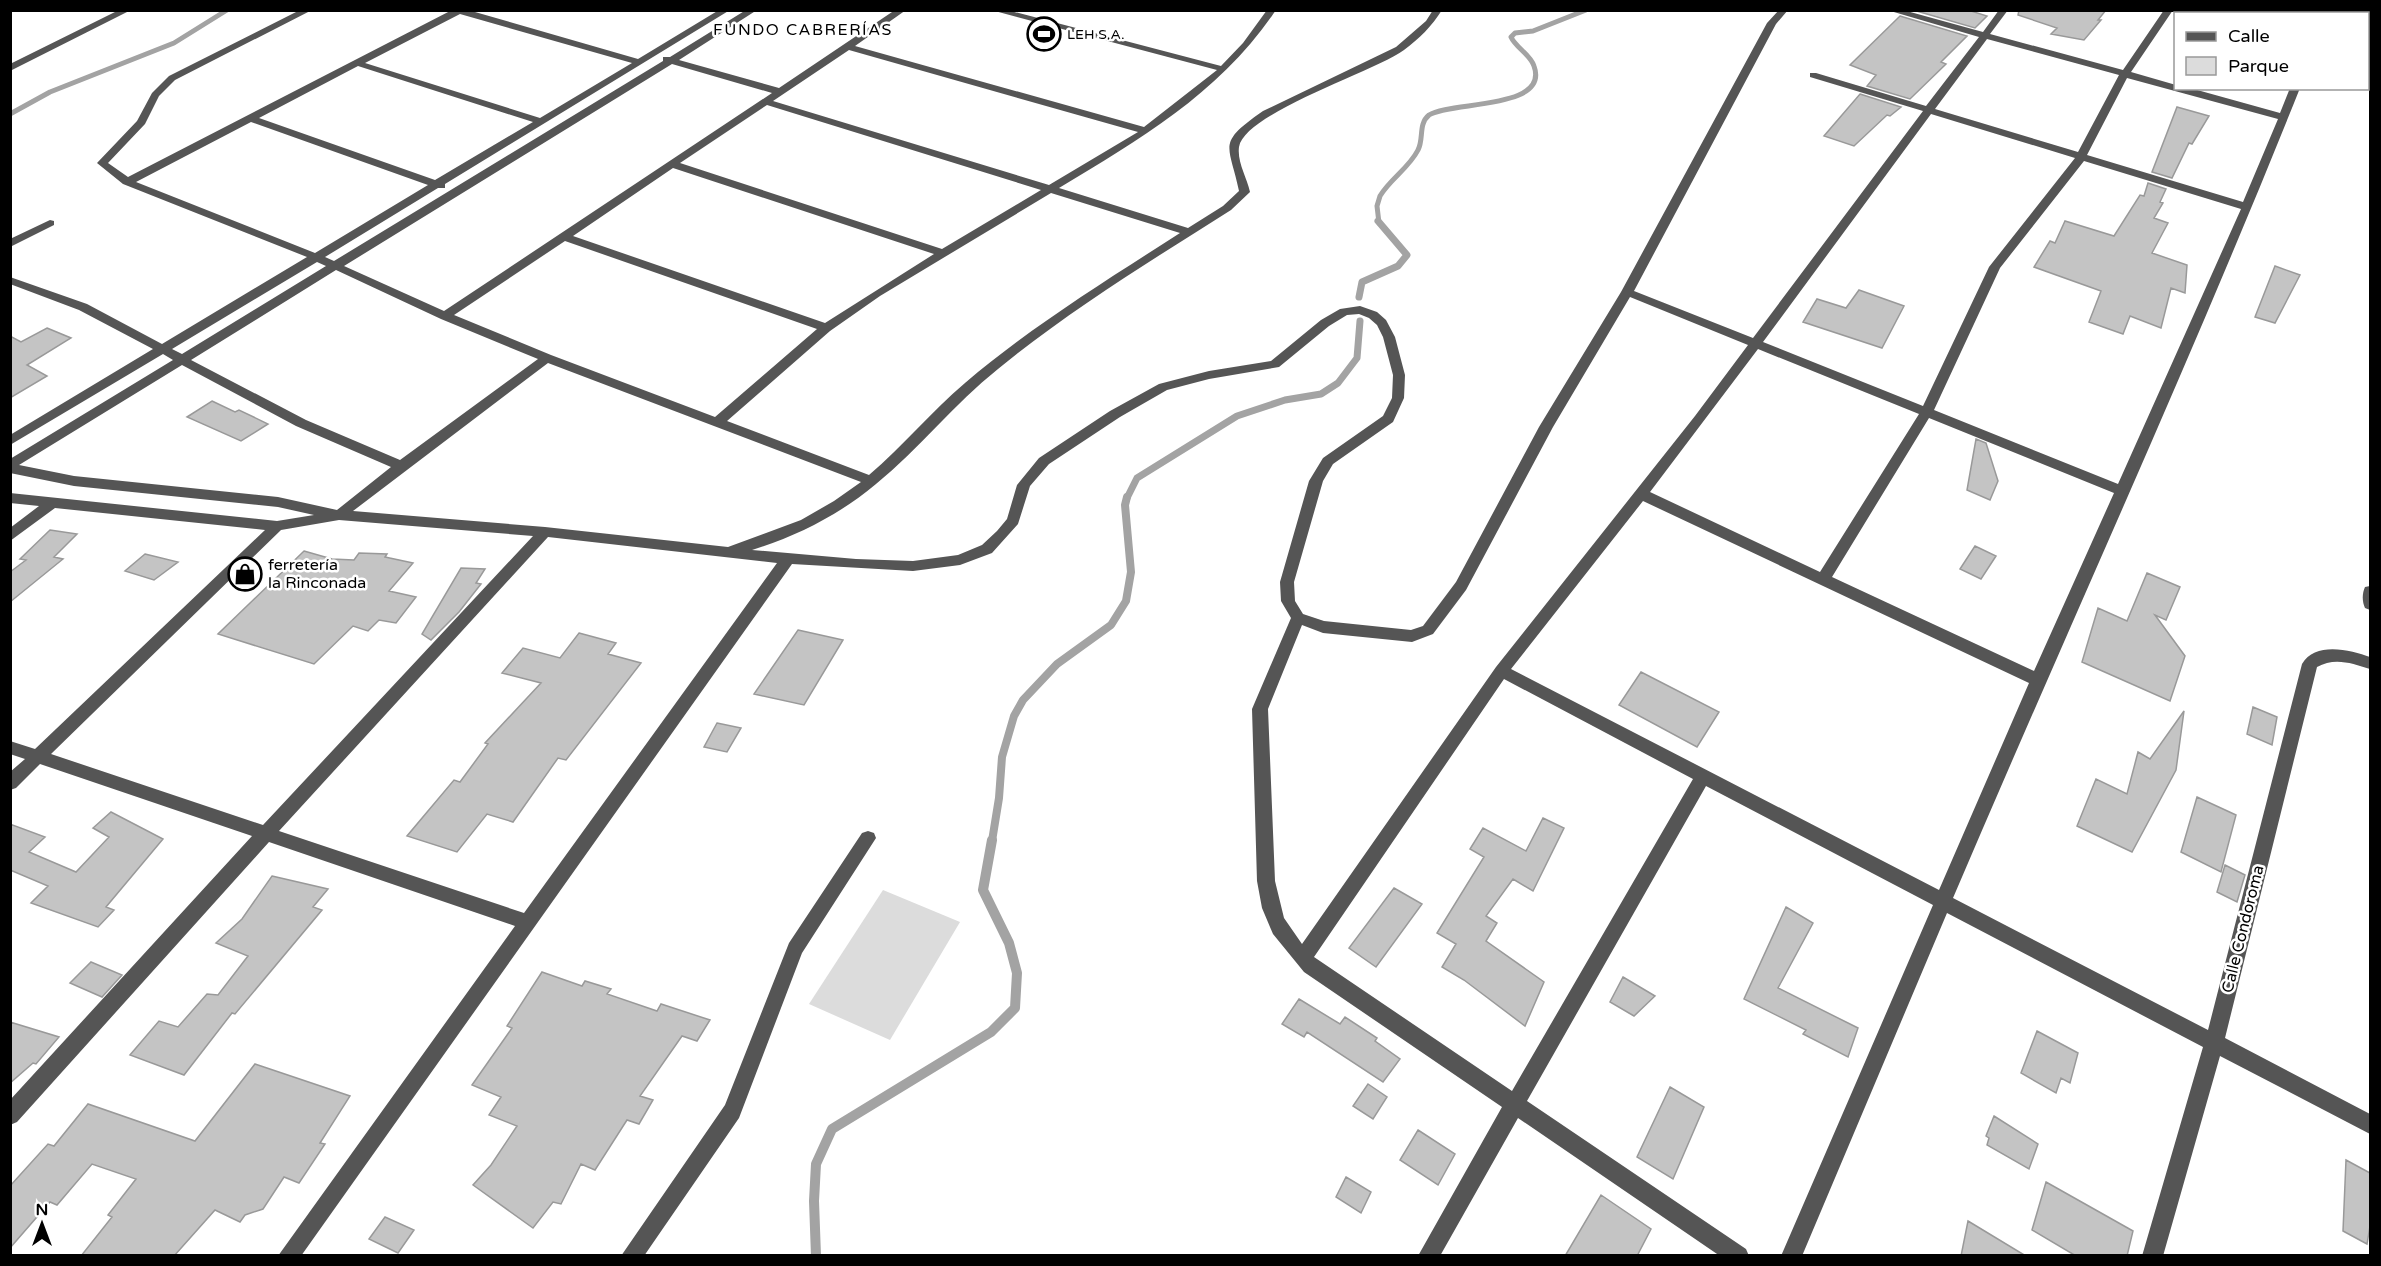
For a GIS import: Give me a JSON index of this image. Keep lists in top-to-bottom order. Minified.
{"streets":{"street":["Calle Condoroma"]},"districts":["FUNDO CABRERÍAS"],"places":{"sports":["LEH S.A."],"shop":["ferretería la Rinconada"]},"legend":["Calle","Parque"],"north":"top"}
